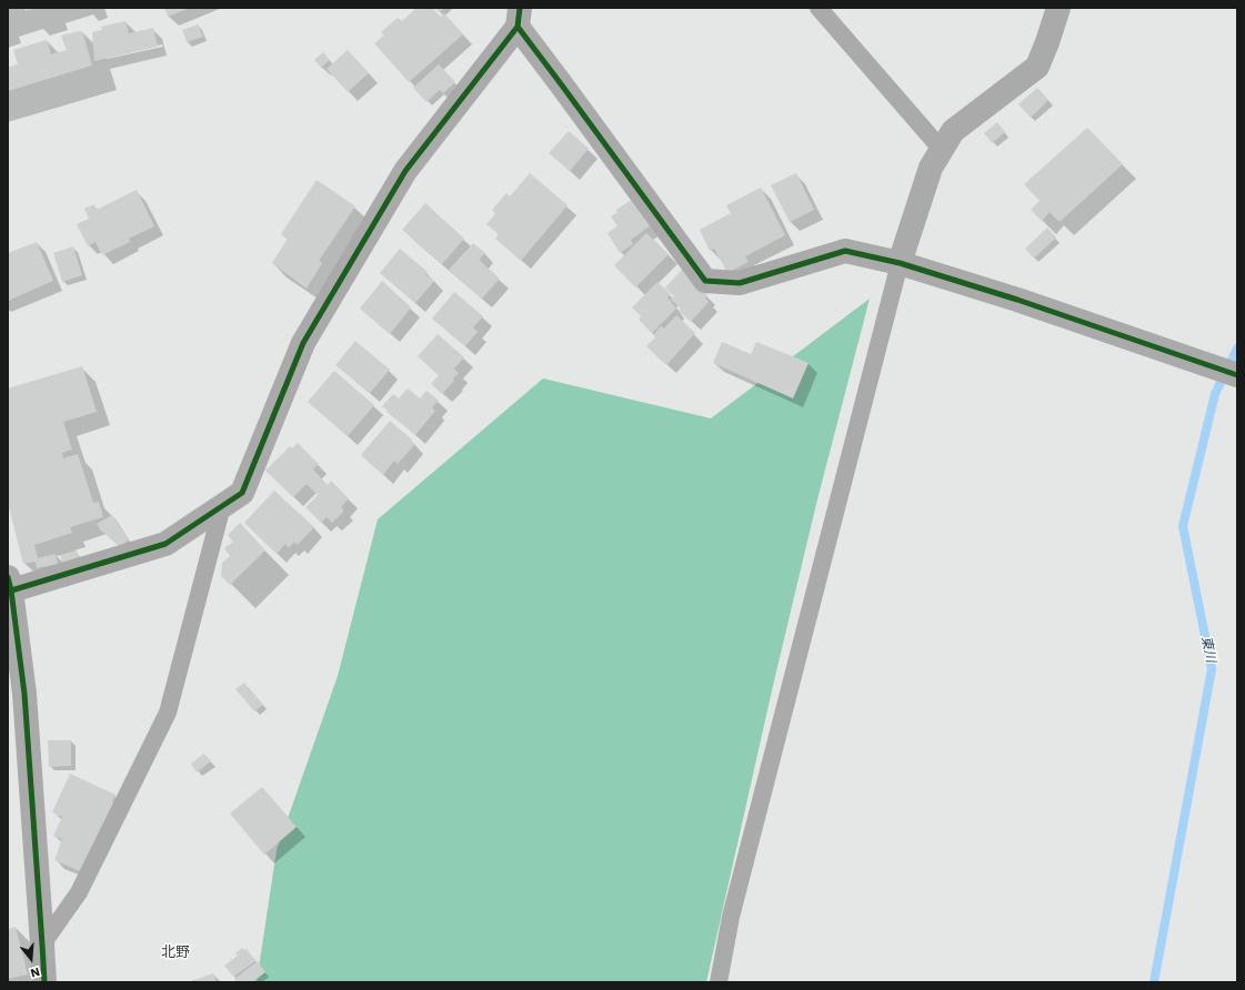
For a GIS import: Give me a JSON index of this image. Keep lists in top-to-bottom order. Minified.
{"districts":["北野"],"water":["東川"],"north":"bottom"}
